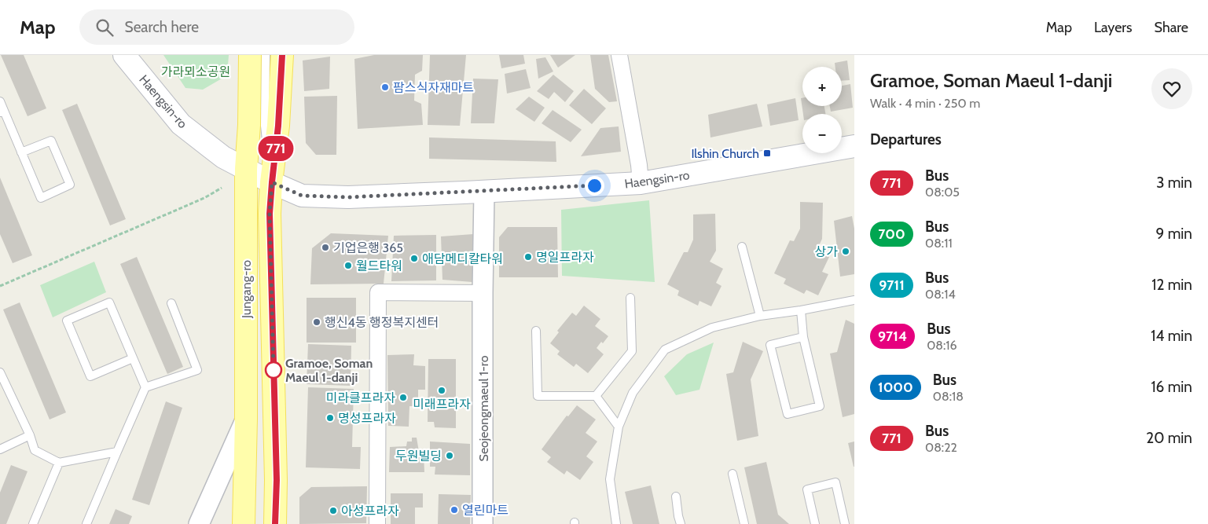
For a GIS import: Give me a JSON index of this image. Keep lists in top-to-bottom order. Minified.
{"streets":{"main road":["Haengsin-ro","Jungang-ro"],"street":["Seojeongmaeul 1-ro"]},"crossings":[["Haengsin-ro","Jungang-ro"],["Haengsin-ro","Seojeongmaeul 1-ro"]],"parks":["가라뫼소공원"],"places":{"other":["팜스식자재마트","기업은행 365","상가","명일프라자","애담메디칼타워","월드타워","행신4동 행정복지센터","Gramoe, Soman Maeul 1-danji","미래프라자","미라클프라자","명성프라자","두원빌딩","열린마트","아성프라자"],"transit":["Ilshin Church"]},"lines":["bus line 771"],"page":{"header":"Map","search":"Search here","nav":["Map","Layers","Share"],"on_map":"771","heading":[["Gramoe, Soman Maeul 1-danji","Walk · 4 min · 250 m"],"Departures"],"map_buttons":["+","−"],"list":[{"mark":"771","name":"Bus","note":"08:05","value":"3 min"},{"mark":"700","name":"Bus","note":"08:11","value":"9 min"},{"mark":"9711","name":"Bus","note":"08:14","value":"12 min"},{"mark":"9714","name":"Bus","note":"08:16","value":"14 min"},{"mark":"1000","name":"Bus","note":"08:18","value":"16 min"},{"mark":"771","name":"Bus","note":"08:22","value":"20 min"}]}}
